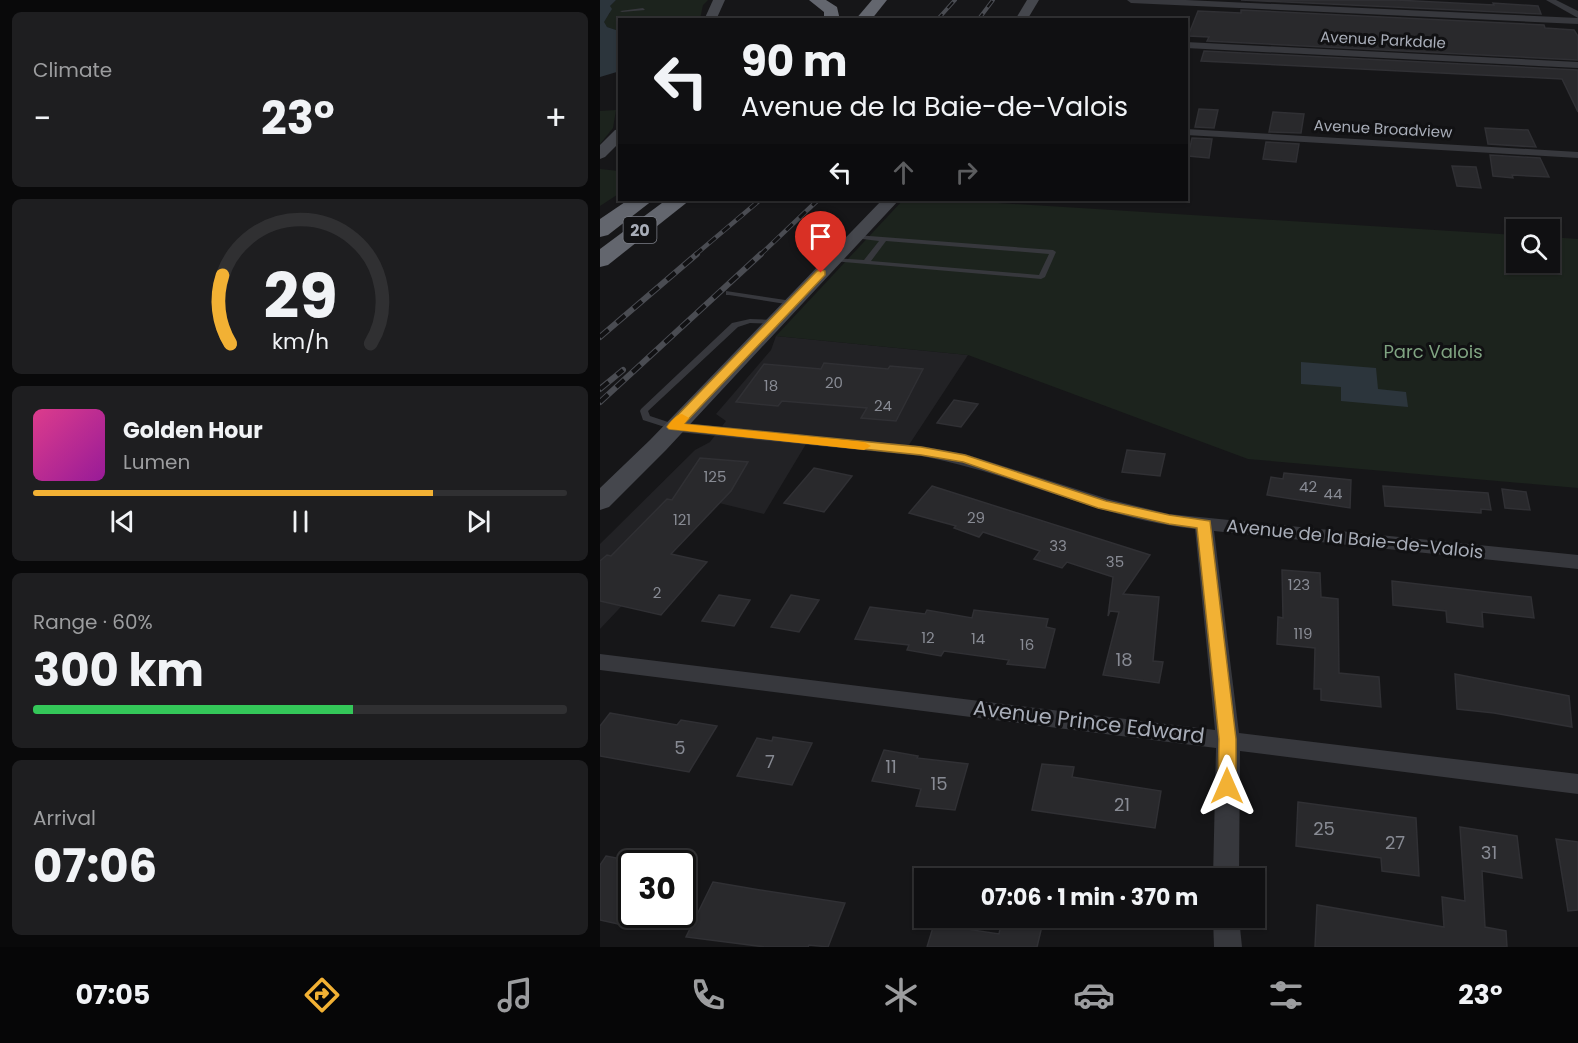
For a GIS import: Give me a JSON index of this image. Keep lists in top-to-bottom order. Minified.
{"streets":{"highway":["20"],"street":["Avenue Parkdale","Avenue Broadview","Avenue de la Baie-de-Valois","Avenue Prince Edward"]},"parks":["Parc Valois"],"house_numbers":["20","18","24","125","42","44","29","121","33","35","123","2","119","12","14","16","18","5","7","11","15","21","25","27","31"],"page":{"tile":["Climate",["Range · 60%","300 km"],["Arrival","07:06"]],"turn":["90 m","Avenue de la Baie-de-Valois"],"heat":["−","23°","+"],"song":["Golden Hour","Lumen"],"limit":"30","trip":"07:06 · 1 min · 370 m","tabs":["07:05","23°"],"gauge":["29","km/h"]}}
